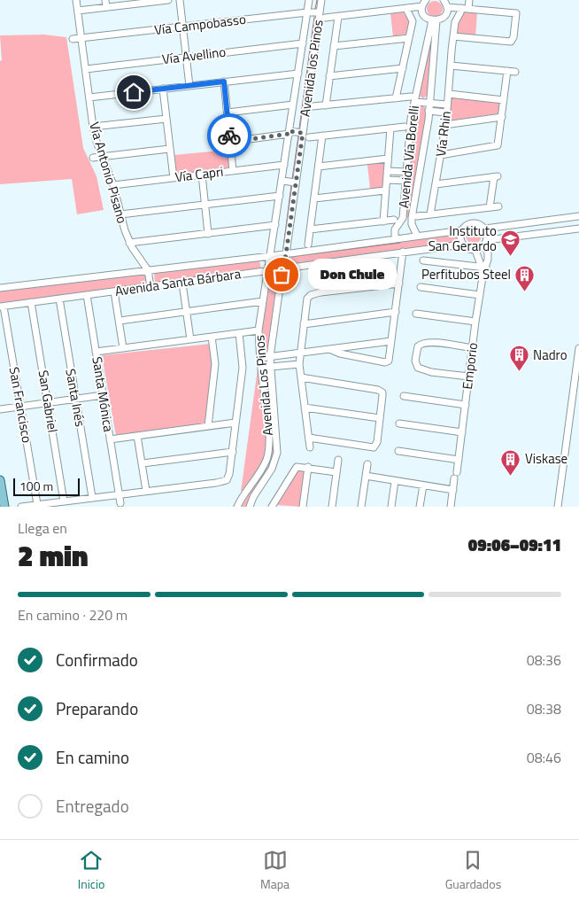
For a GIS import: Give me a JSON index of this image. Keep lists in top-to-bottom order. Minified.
{"streets":{"street":["Vía Campobasso","Vía Avellino","Avenida los Pinos","Vía Rhin","Avenida Vía Borelli","Vía Antonio Pisano","Vía Capri","Avenida Santa Bárbara","Emporio","Avenida Los Pinos","Santa Mónica","Santa Inés","San Gabriel","San Francisco"]},"crossings":[["Vía Campobasso","Avenida los Pinos"],["Vía Campobasso","Vía Antonio Pisano"],["Vía Avellino","Avenida los Pinos"],["Vía Avellino","Vía Antonio Pisano"],["Avenida los Pinos","Vía Capri"],["Avenida los Pinos","Avenida Santa Bárbara"],["Avenida los Pinos","Avenida Los Pinos"],["Avenida Vía Borelli","Avenida Santa Bárbara"],["Vía Antonio Pisano","Vía Capri"],["Vía Antonio Pisano","Avenida Santa Bárbara"],["Avenida Santa Bárbara","Emporio"],["Avenida Santa Bárbara","Avenida Los Pinos"],["Avenida Santa Bárbara","Santa Mónica"],["Avenida Santa Bárbara","Santa Inés"],["Avenida Santa Bárbara","San Gabriel"],["Avenida Santa Bárbara","San Francisco"]],"places":{"school or university":["Instituto San Gerardo"],"other":["Don Chule"],"building":["Perfitubos Steel","Nadro","Viskase"]},"scale_bar":"100 m","page":{"bubble":"Don Chule","scale":"100 m","heading":["2 min","Llega en","09:06–09:11"],"bar":"En camino · 220 m","list":[["Confirmado","08:36"],["Preparando","08:38"],["En camino","08:46"],"Entregado"],"tabs":["Inicio","Mapa","Guardados"]}}
